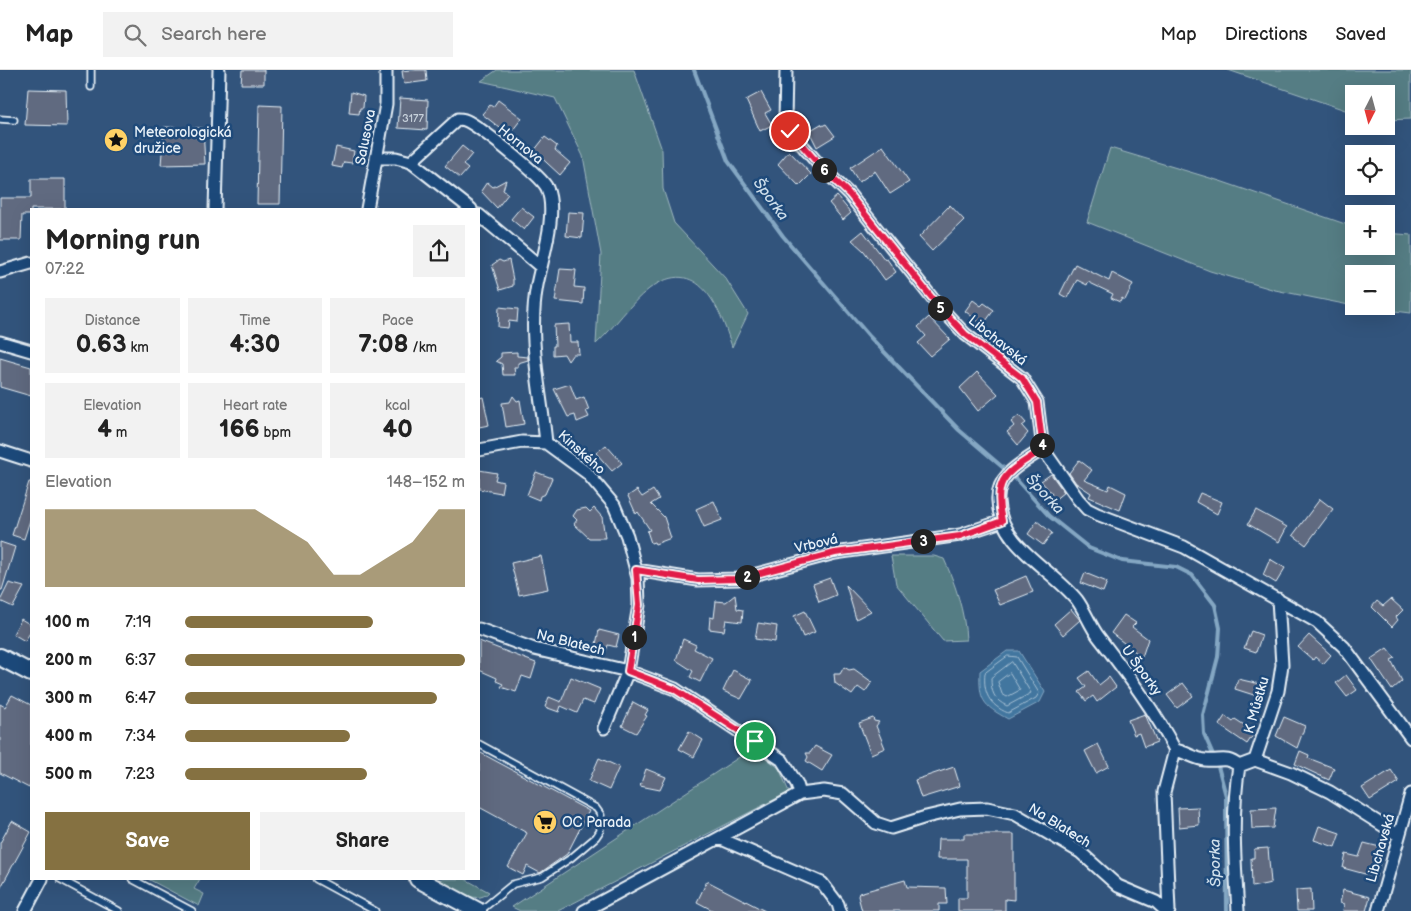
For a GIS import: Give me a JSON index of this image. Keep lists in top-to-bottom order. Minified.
{"streets":{"street":["Salusova","Hornova","Libchavská","Kinského","Vrbová","Na Blatech","U Šporky","K Můstku"]},"crossings":[["Hornova","Kinského"],["Libchavská","U Šporky"],["Libchavská","K Můstku"],["Kinského","Vrbová"],["Kinského","Na Blatech"],["Vrbová","U Šporky"]],"water":["Šporka"],"places":{"place":["Meteorologická družice"],"supermarket":["OC Parada"]},"house_numbers":["3177"],"north":"bottom","page":{"header":"Map","search":"Search here","nav":["Map","Directions","Saved"],"map_buttons":["+","−"],"pins":["6","5","4","3","2","1"],"heading":["Morning run","07:22"],"stats":[["Distance","0.63 km"],["Time","4:30"],["Pace","7:08 /km"],["Elevation","4 m"],["Heart rate","166 bpm"],["kcal","40"]],"chart":["Elevation","148–152 m"],"list":[{"name":"100 m","note":"7:19"},{"name":"200 m","note":"6:37"},{"name":"300 m","note":"6:47"},{"name":"400 m","note":"7:34"},{"name":"500 m","note":"7:23"}],"buttons":["Save","Share"]}}
